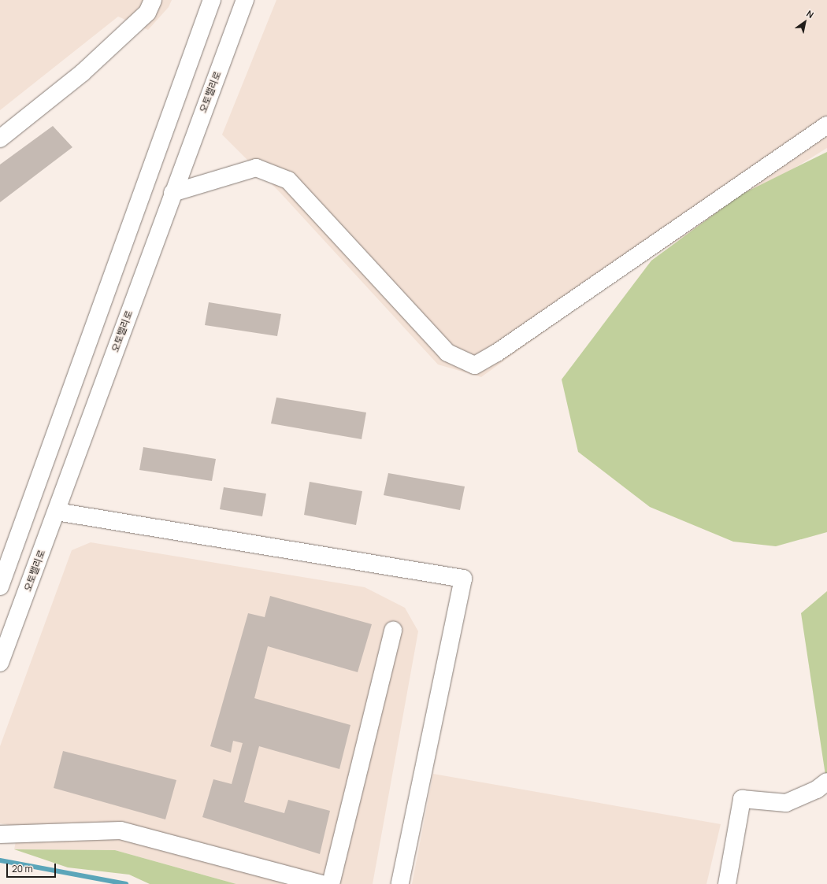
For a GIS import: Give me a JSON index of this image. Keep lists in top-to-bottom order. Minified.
{"streets":{"main road":["오토밸리로"]},"scale_bar":"20 m","north":"top right"}
